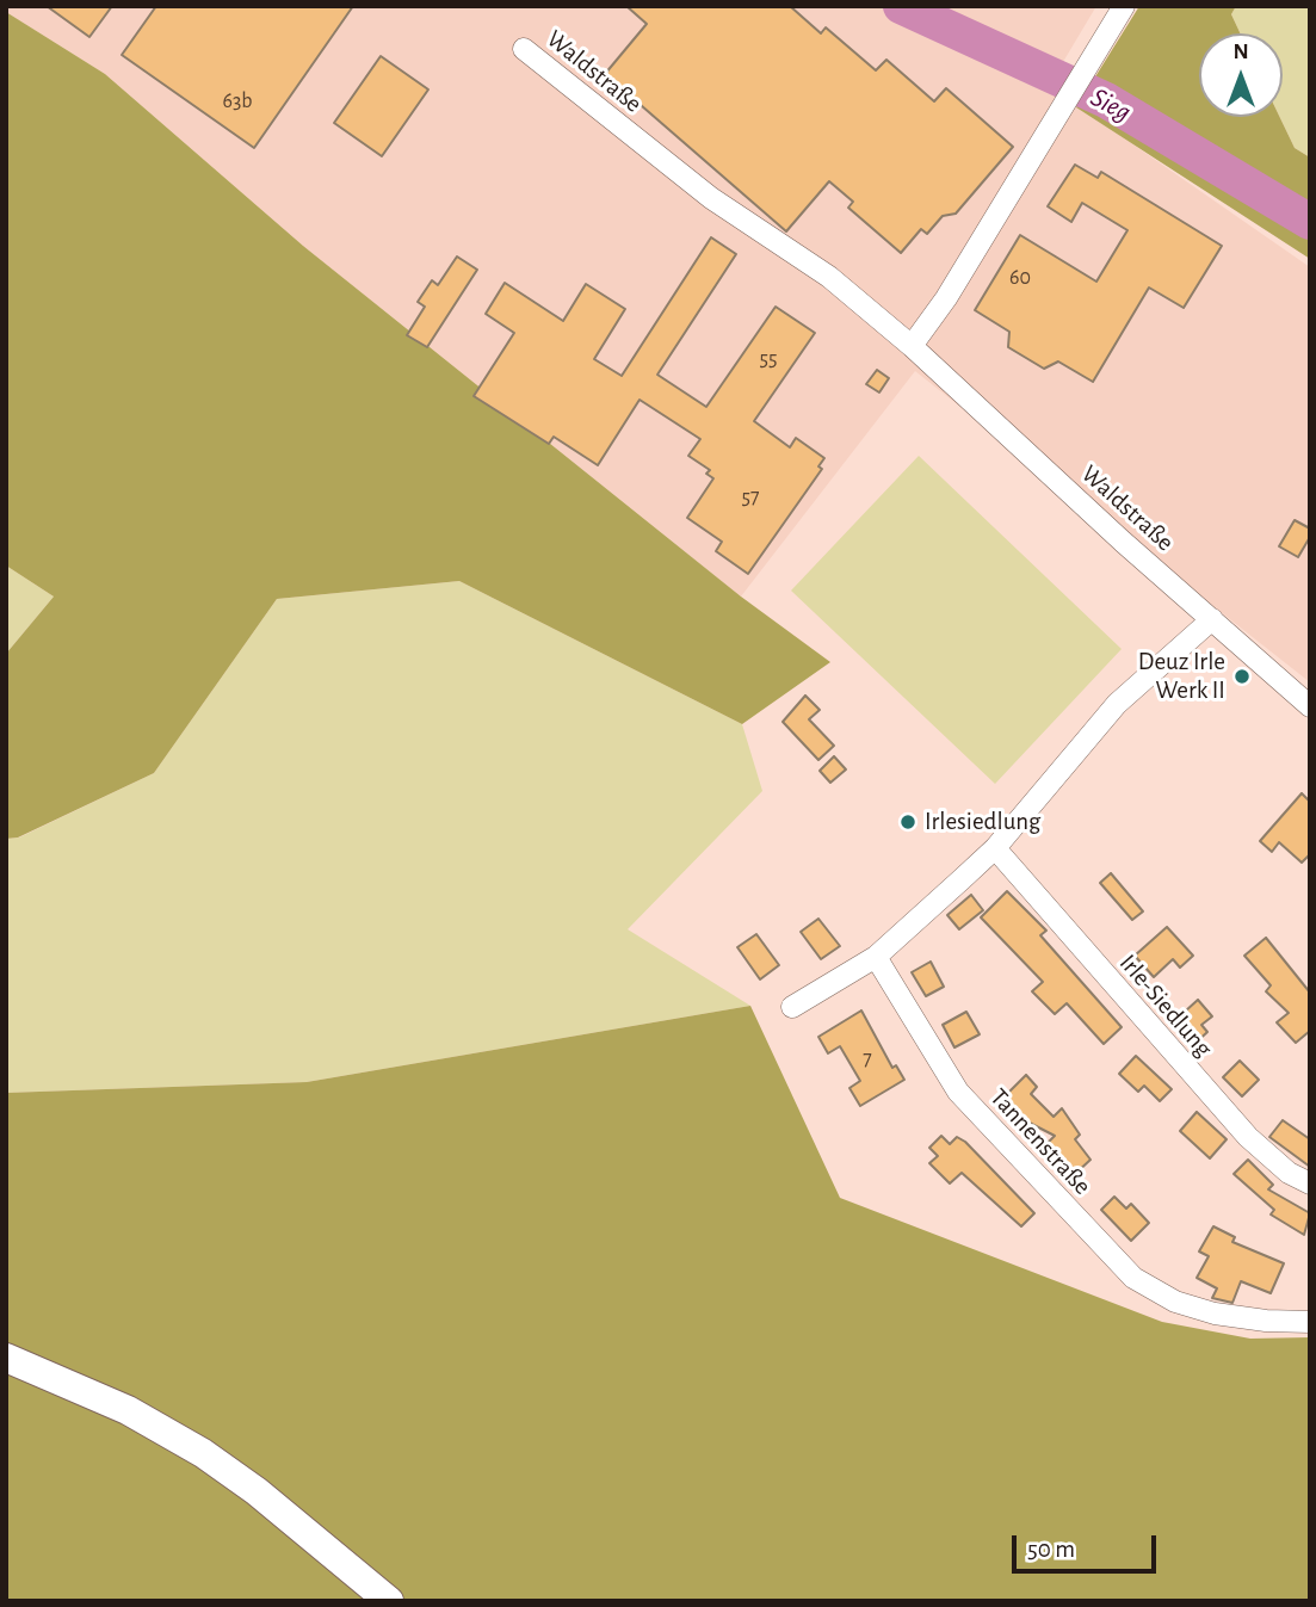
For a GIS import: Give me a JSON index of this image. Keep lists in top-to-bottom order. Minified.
{"streets":{"street":["Waldstraße","Irle-Siedlung","Tannenstraße"]},"water":["Sieg"],"places":["Deuz Irle Werk II","Irlesiedlung"],"house_numbers":["63b","60","55","57","7"],"scale_bar":"50 m","north":"top"}
